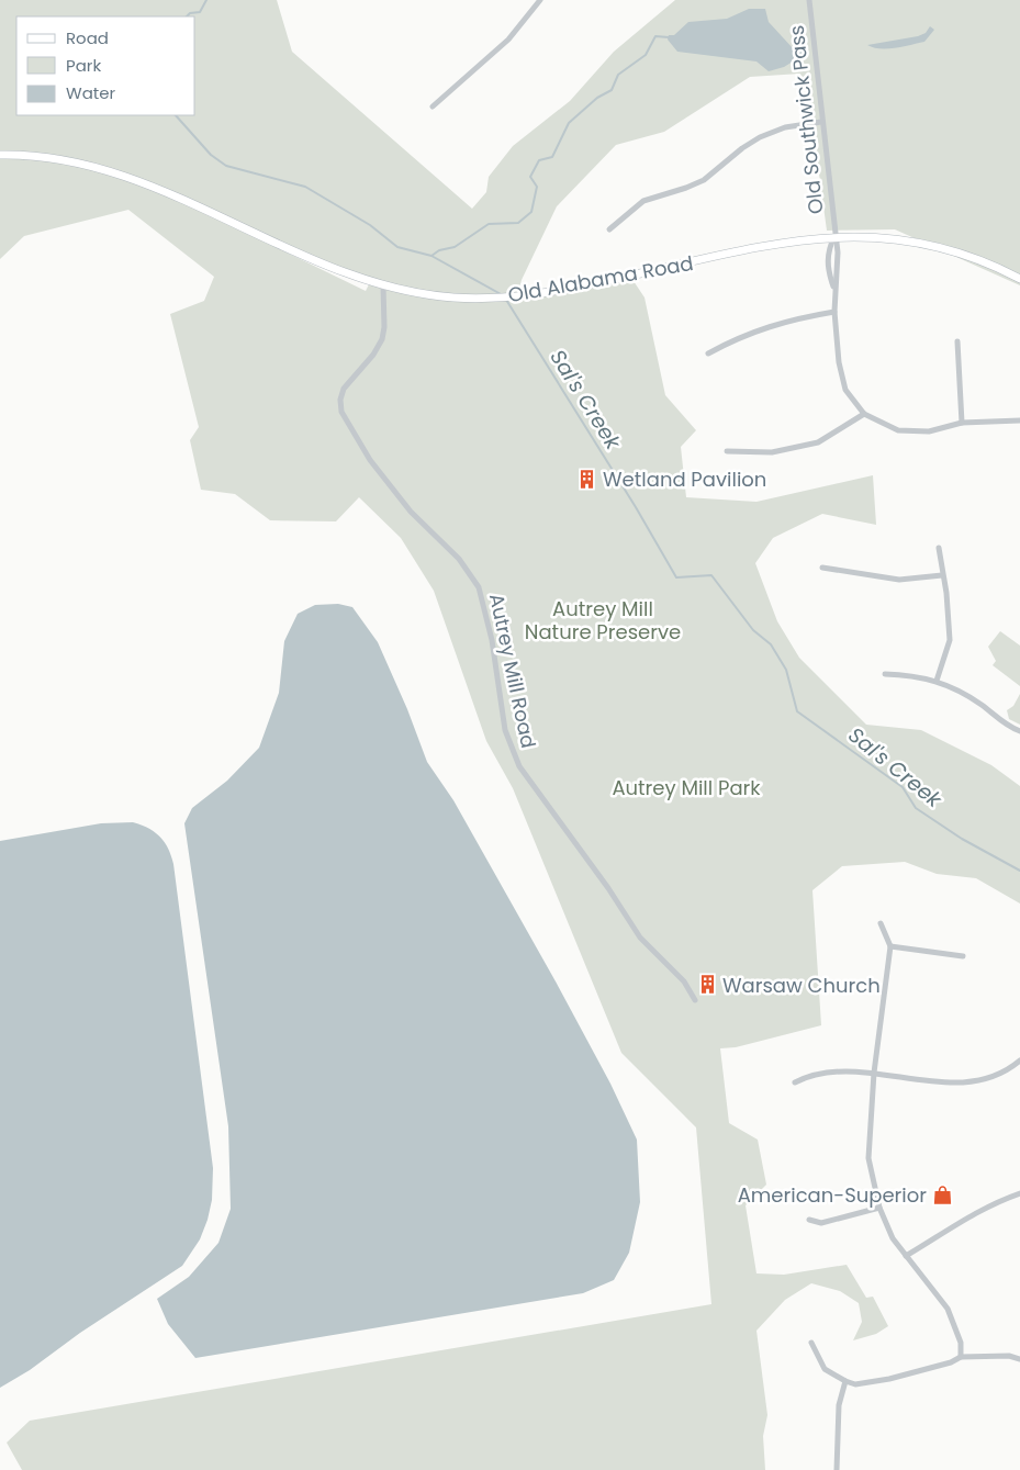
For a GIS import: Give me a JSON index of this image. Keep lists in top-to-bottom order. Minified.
{"streets":{"main road":["Old Alabama Road"],"street":["Old Southwick Pass","Autrey Mill Road"]},"crossings":[["Old Southwick Pass","Old Alabama Road"],["Old Alabama Road","Autrey Mill Road"]],"water":["Sal's Creek"],"parks":["Autrey Mill Nature Preserve","Autrey Mill Park"],"places":{"building":["Wetland Pavilion","Warsaw Church"],"shop":["American-Superior"]},"legend":["Road","Park","Water"]}
